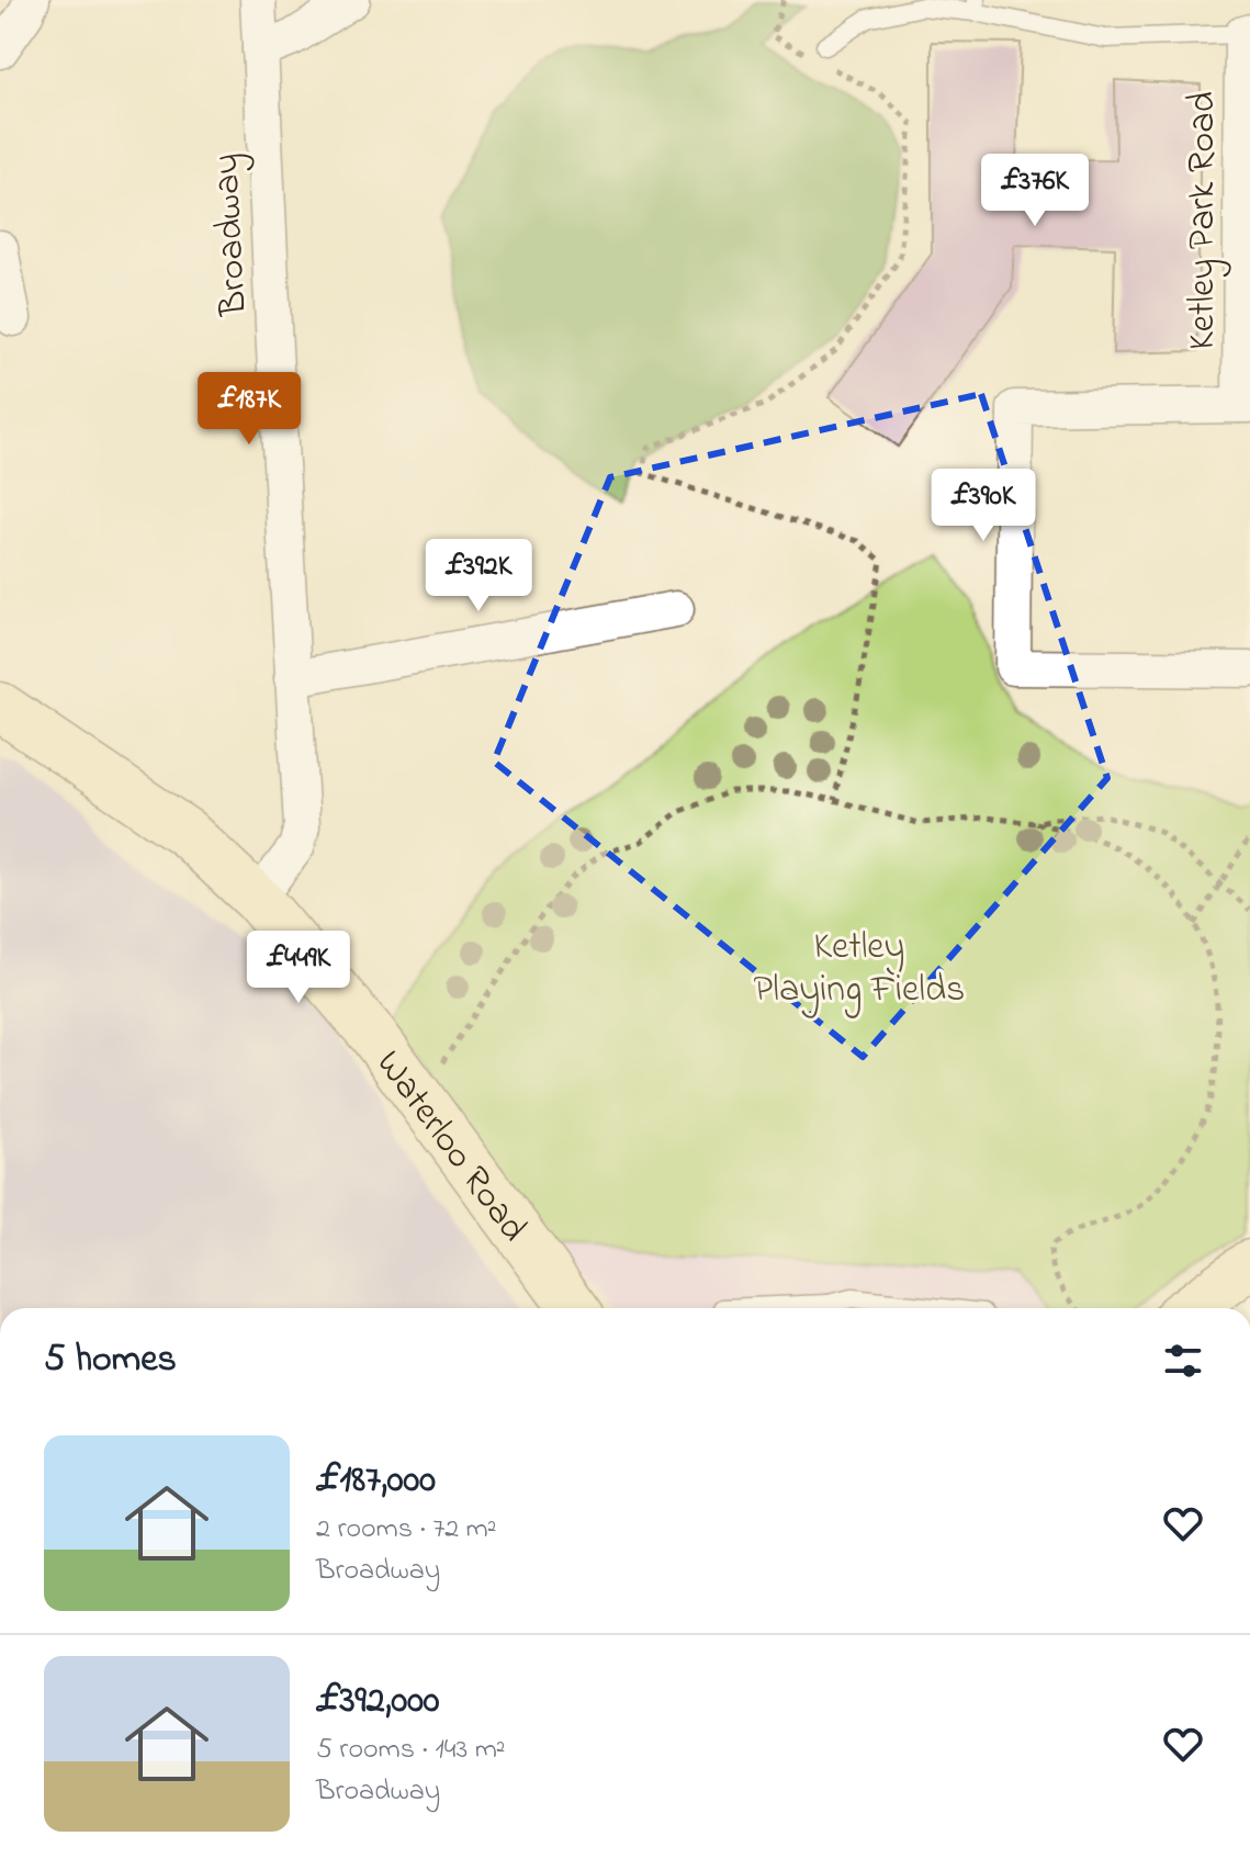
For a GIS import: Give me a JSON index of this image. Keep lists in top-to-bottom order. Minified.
{"streets":{"street":["Ketley Park Road","Broadway","Waterloo Road"]},"crossings":[["Broadway","Waterloo Road"]],"parks":["Ketley Playing Fields"],"page":{"price":["£376K","£187K","£390K","£392K","£449K"],"heading":"5 homes","list":[{"name":"£187,000","note":"2 rooms · 72 m² · Broadway"},{"name":"£392,000","note":"5 rooms · 143 m² · Broadway"}]}}
